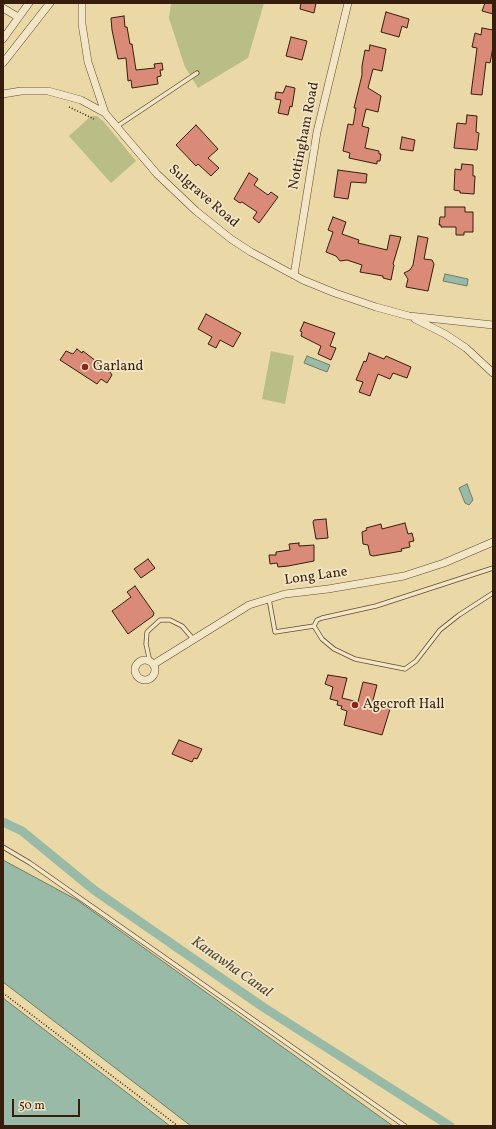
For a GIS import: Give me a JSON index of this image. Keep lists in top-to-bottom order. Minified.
{"streets":{"street":["Nottingham Road","Sulgrave Road","Long Lane"]},"crossings":[["Nottingham Road","Sulgrave Road"]],"water":["Kanawha Canal"],"places":["Garland","Agecroft Hall"],"scale_bar":"50 m"}
